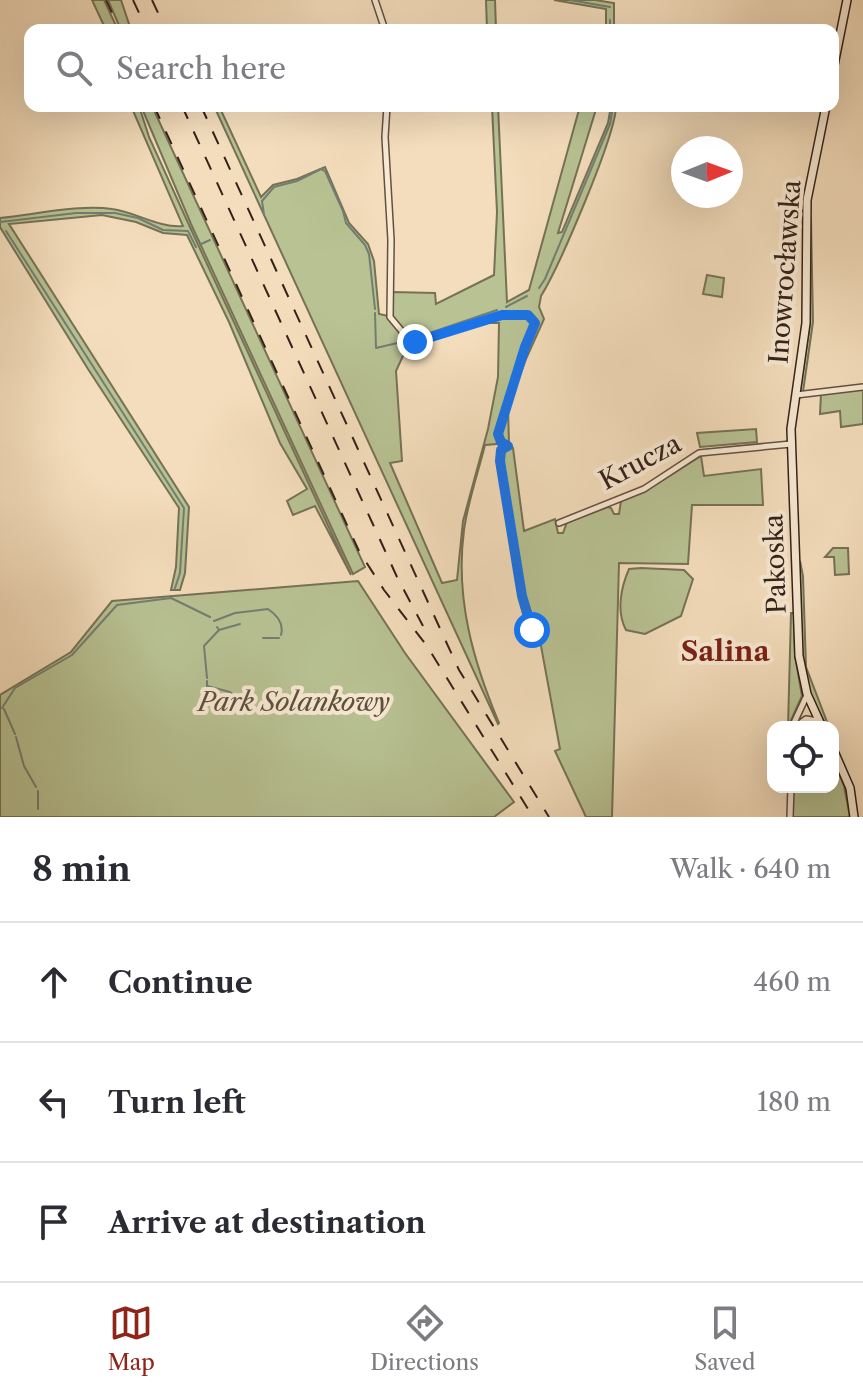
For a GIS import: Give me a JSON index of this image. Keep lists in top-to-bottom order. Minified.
{"streets":{"main road":["Inowrocławska","Pakoska"],"street":["Krucza"]},"crossings":[["Inowrocławska","Pakoska"],["Krucza","Pakoska"]],"districts":["Salina"],"parks":["Park Solankowy"],"north":"right","page":{"search":"Search here","heading":["8 min","Walk · 640 m"],"list":[["Continue","460 m"],["Turn left","180 m"],"Arrive at destination"],"nav":["Map","Directions","Saved"]}}
